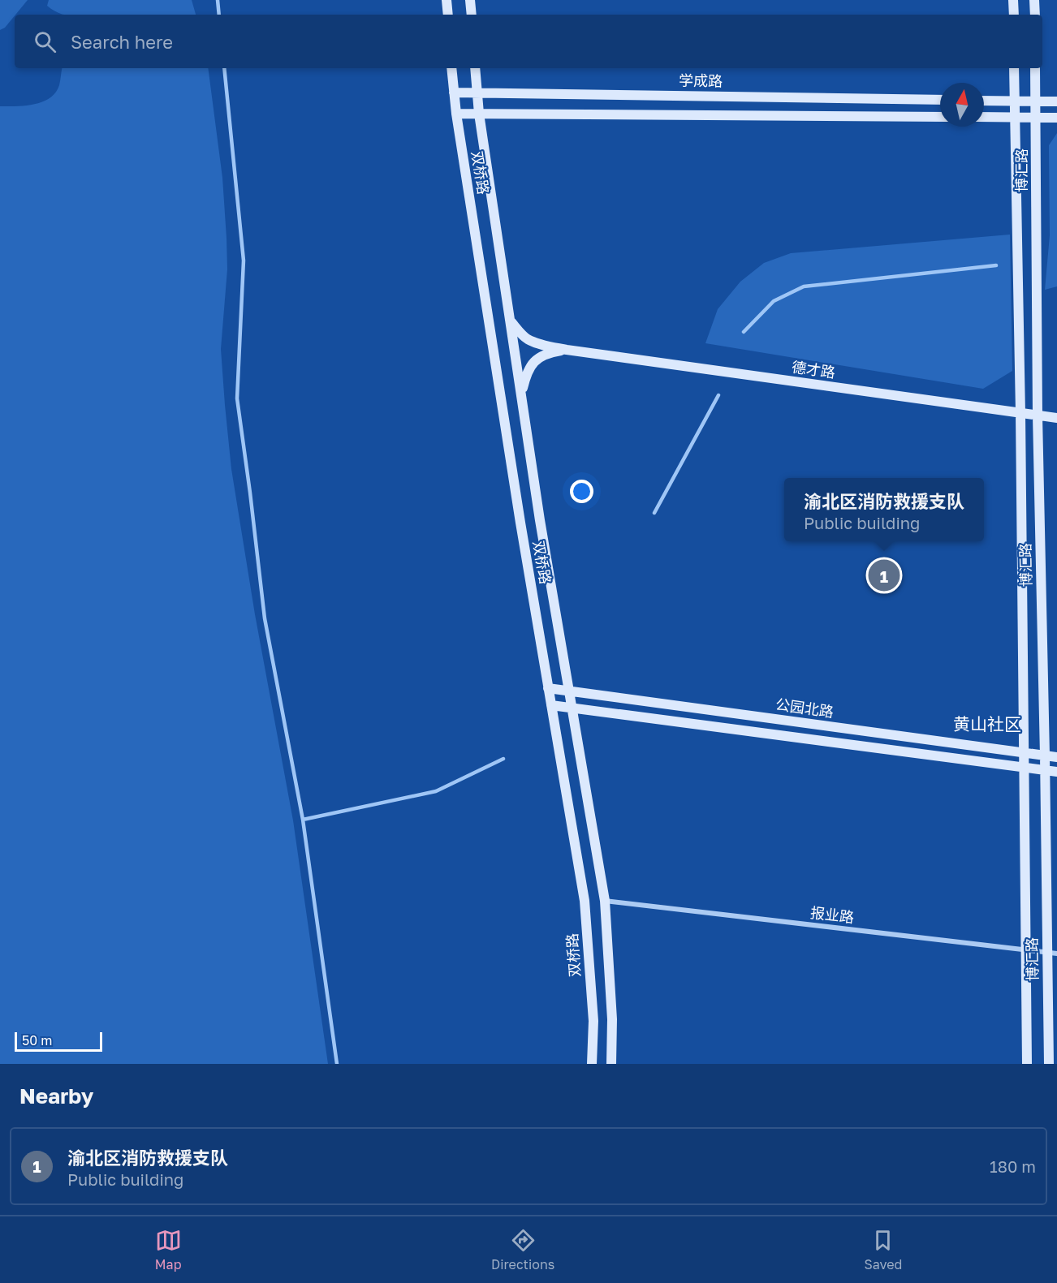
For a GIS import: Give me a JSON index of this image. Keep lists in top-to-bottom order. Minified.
{"streets":{"main road":["学成路","博汇路","双桥路","德才路","公园北路"],"street":["报业路"]},"crossings":[["学成路","双桥路"],["博汇路","德才路"],["博汇路","公园北路"],["博汇路","报业路"],["双桥路","德才路"],["双桥路","公园北路"],["双桥路","报业路"]],"districts":["黄山社区"],"scale_bar":"50 m","north":"top","page":{"search":"Search here","popup":["渝北区消防救援支队","Public building"],"pins":"1","scale":"50 m","heading":"Nearby","list":[{"mark":"1","name":"渝北区消防救援支队","note":"Public building","value":"180 m"}],"nav":["Map","Directions","Saved"]}}
